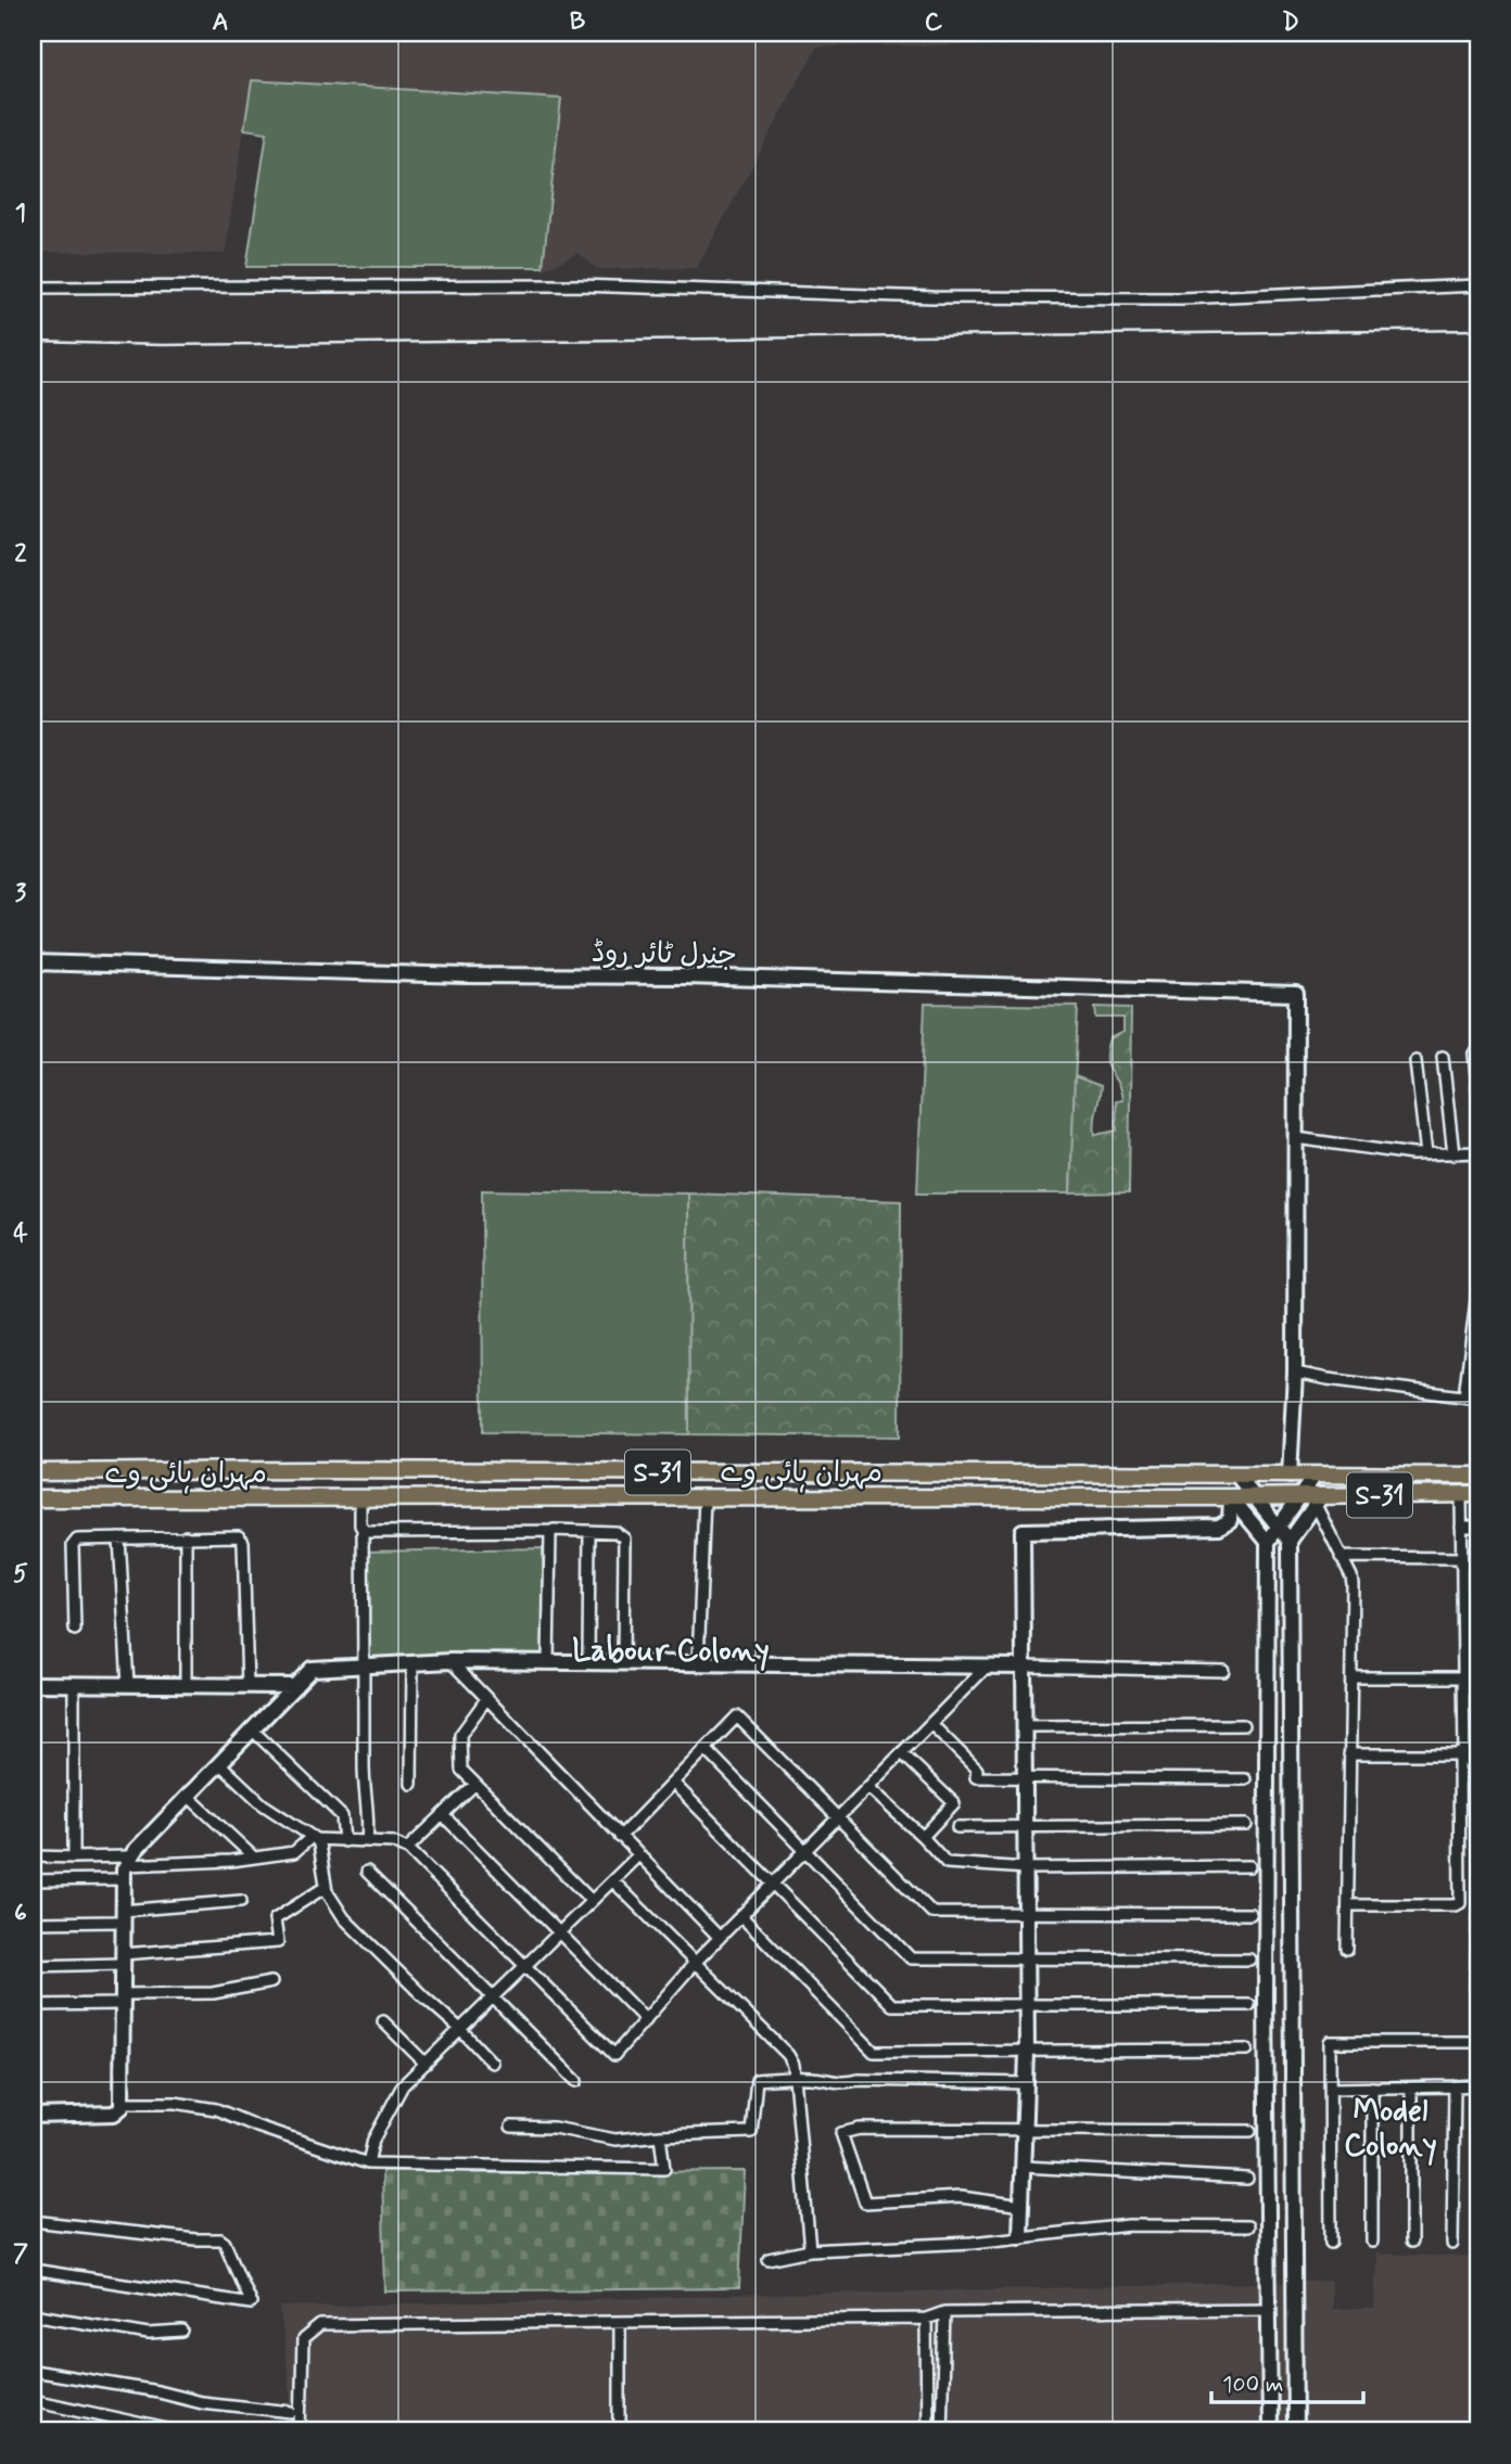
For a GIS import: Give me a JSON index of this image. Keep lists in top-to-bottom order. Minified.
{"streets":{"main road":["مہران ہائی وے","S-31"],"street":["جنرل ٹائر روڈ"]},"districts":["Labour Colony","Model Colony"],"scale_bar":"100 m","grid":{"columns":["A","B","C","D"],"rows":["1","2","3","4","5","6","7"]}}
